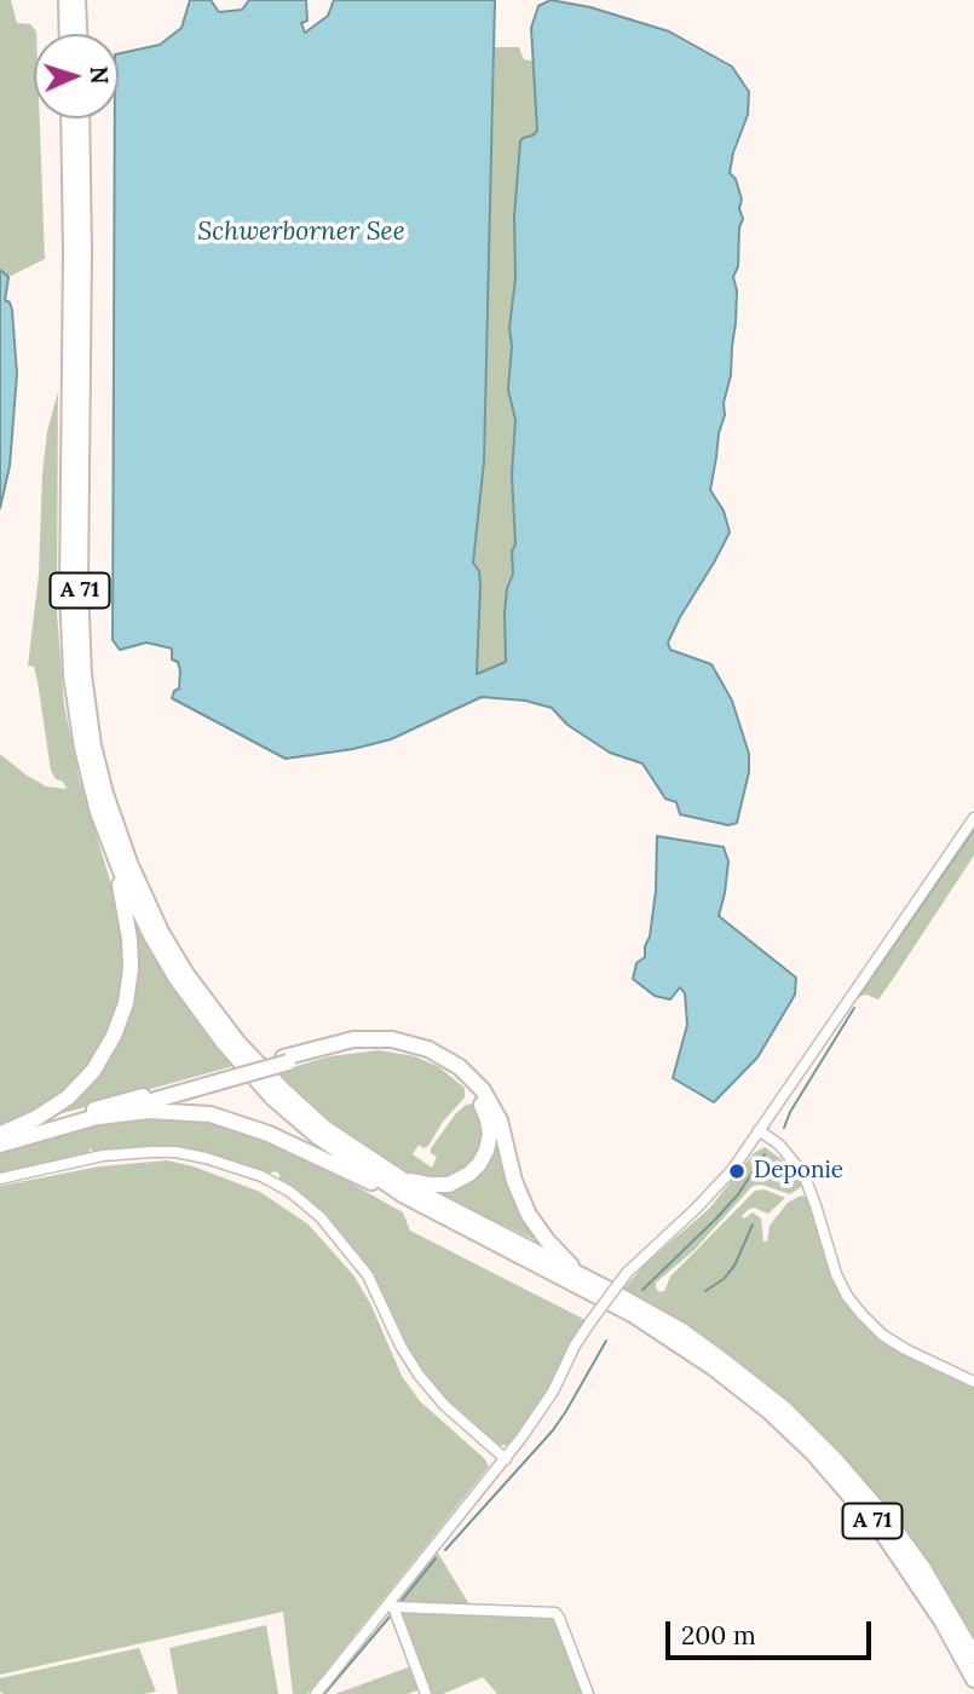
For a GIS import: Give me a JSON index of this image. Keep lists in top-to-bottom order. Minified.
{"streets":{"highway":["A 71"]},"water":["Schwerborner See"],"places":["Deponie"],"scale_bar":"200 m","north":"right"}
